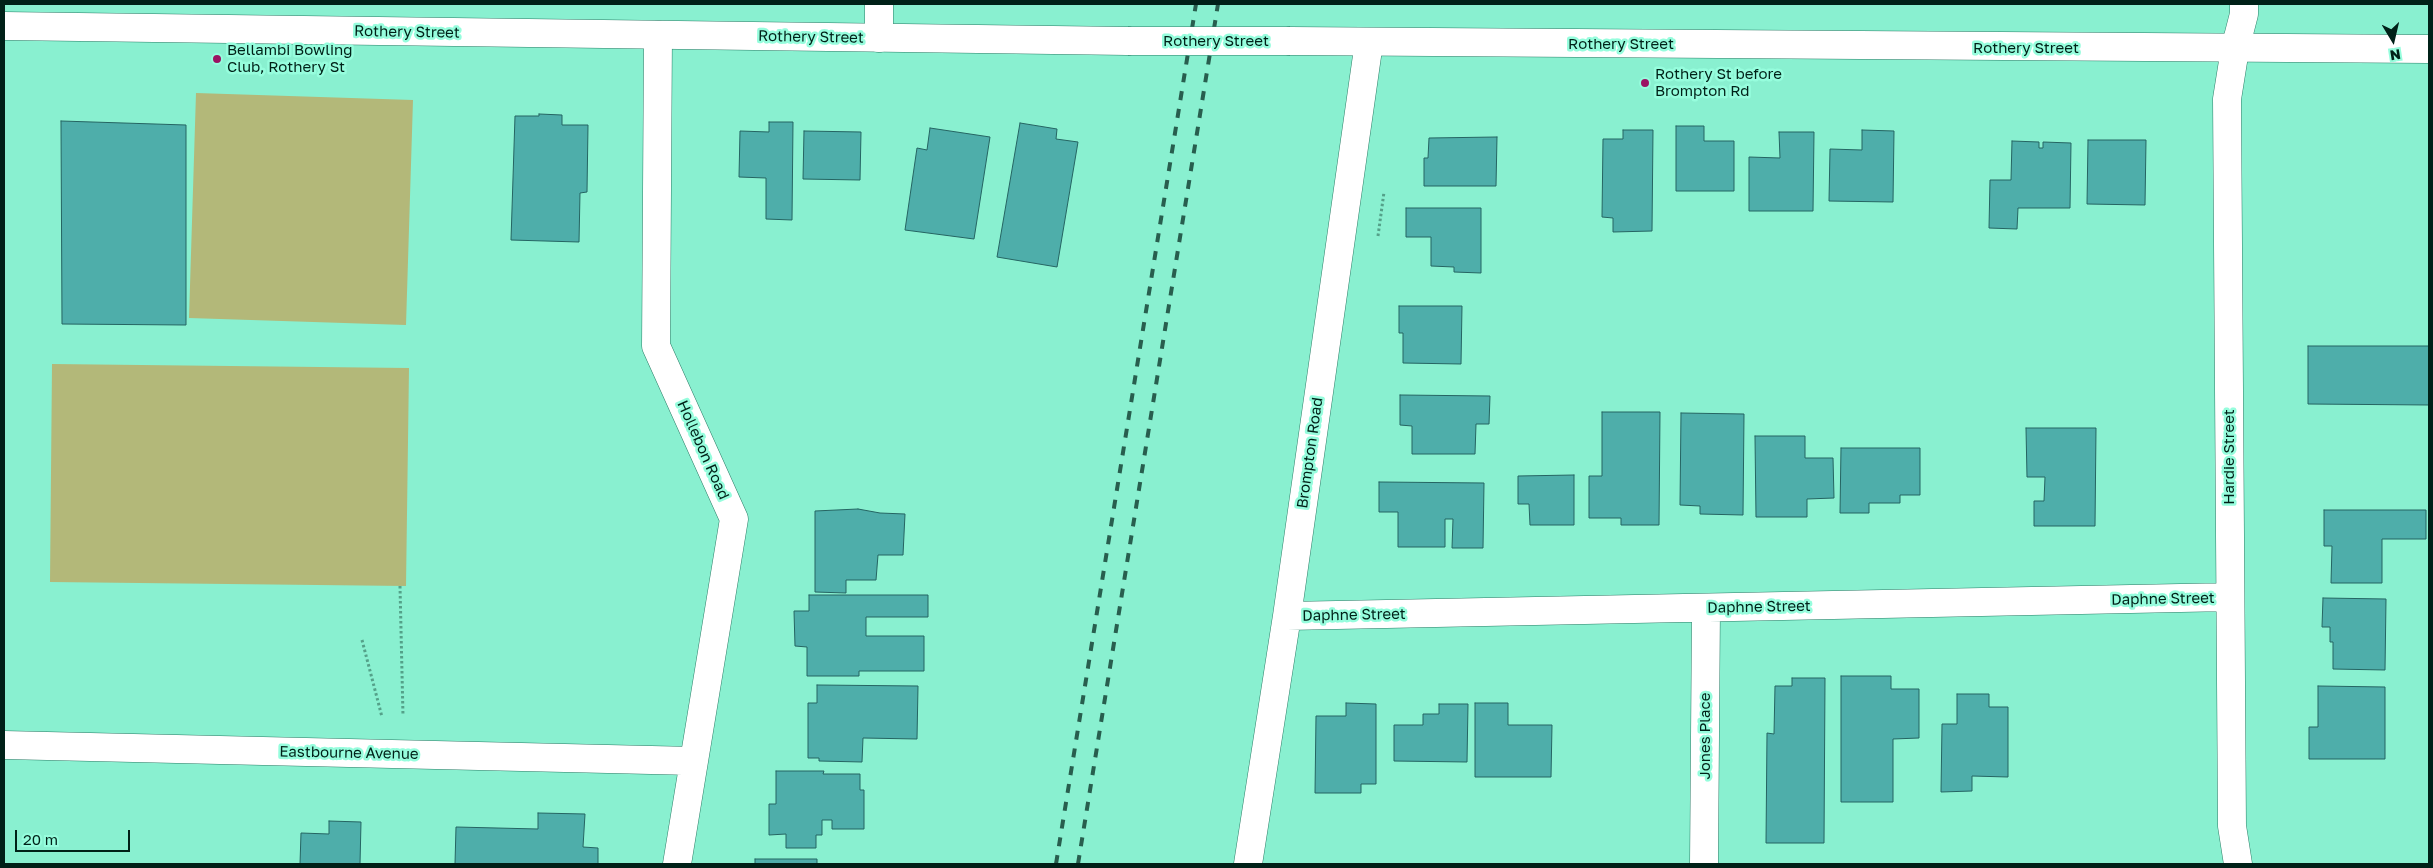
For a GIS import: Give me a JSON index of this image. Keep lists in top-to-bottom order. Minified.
{"streets":{"street":["Rothery Street","Hollebon Road","Brompton Road","Hardie Street","Daphne Street","Jones Place","Eastbourne Avenue"]},"crossings":[["Rothery Street","Hollebon Road"],["Rothery Street","Brompton Road"],["Rothery Street","Hardie Street"],["Hollebon Road","Eastbourne Avenue"],["Brompton Road","Daphne Street"],["Hardie Street","Daphne Street"],["Daphne Street","Jones Place"]],"places":["Bellambi Bowling Club, Rothery St","Rothery St before Brompton Rd"],"scale_bar":"20 m","north":"bottom"}
